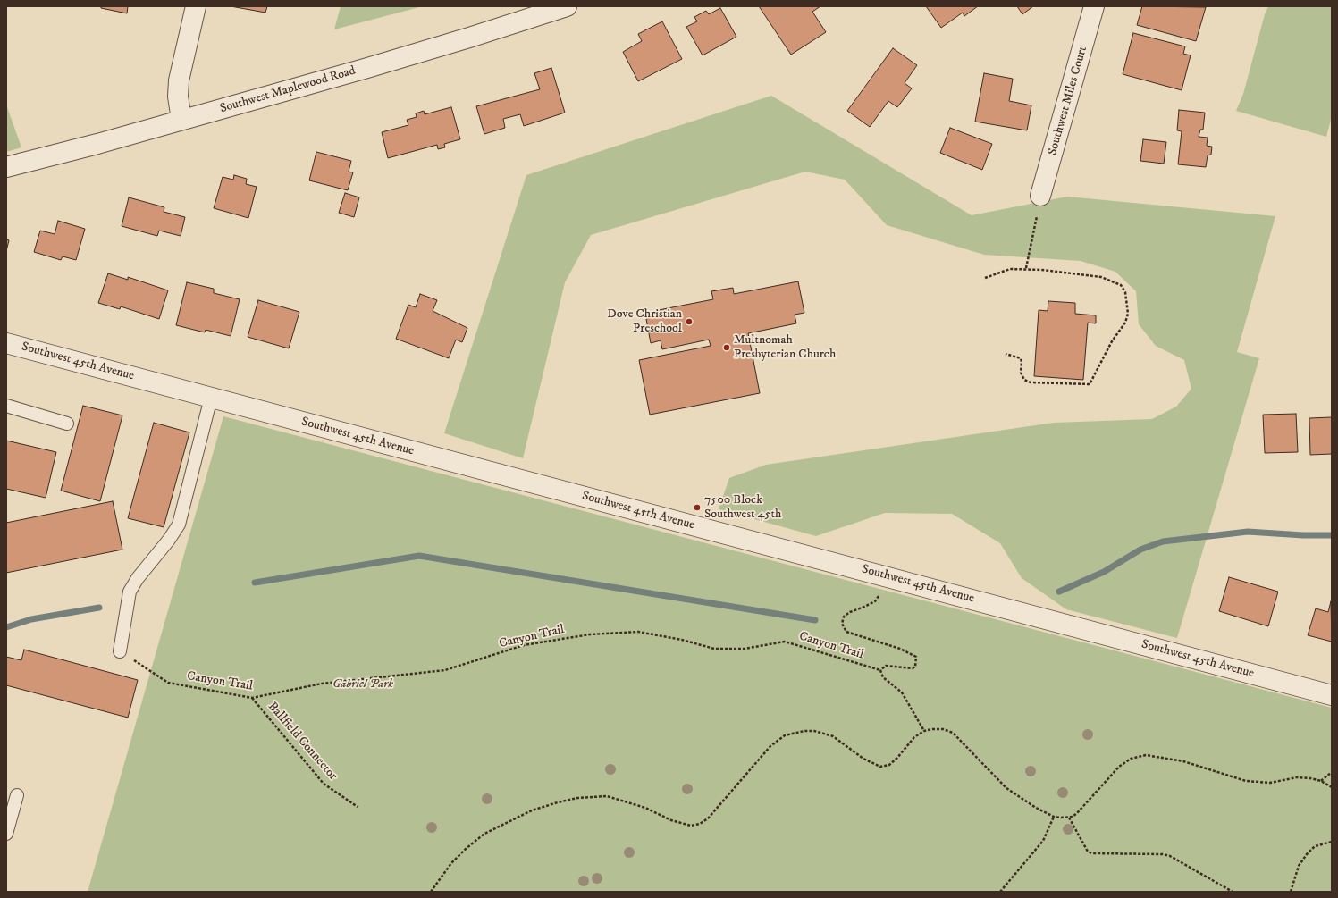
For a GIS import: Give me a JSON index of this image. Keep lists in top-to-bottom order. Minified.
{"streets":{"street":["Southwest Maplewood Road","Southwest Miles Court","Southwest 45th Avenue"],"path":["Canyon Trail","Ballfield Connector"]},"crossings":[["Canyon Trail","Ballfield Connector"]],"parks":["Gabriel Park"],"places":["Dove Christian Preschool","Multnomah Presbyterian Church","7500 Block Southwest 45th"]}
